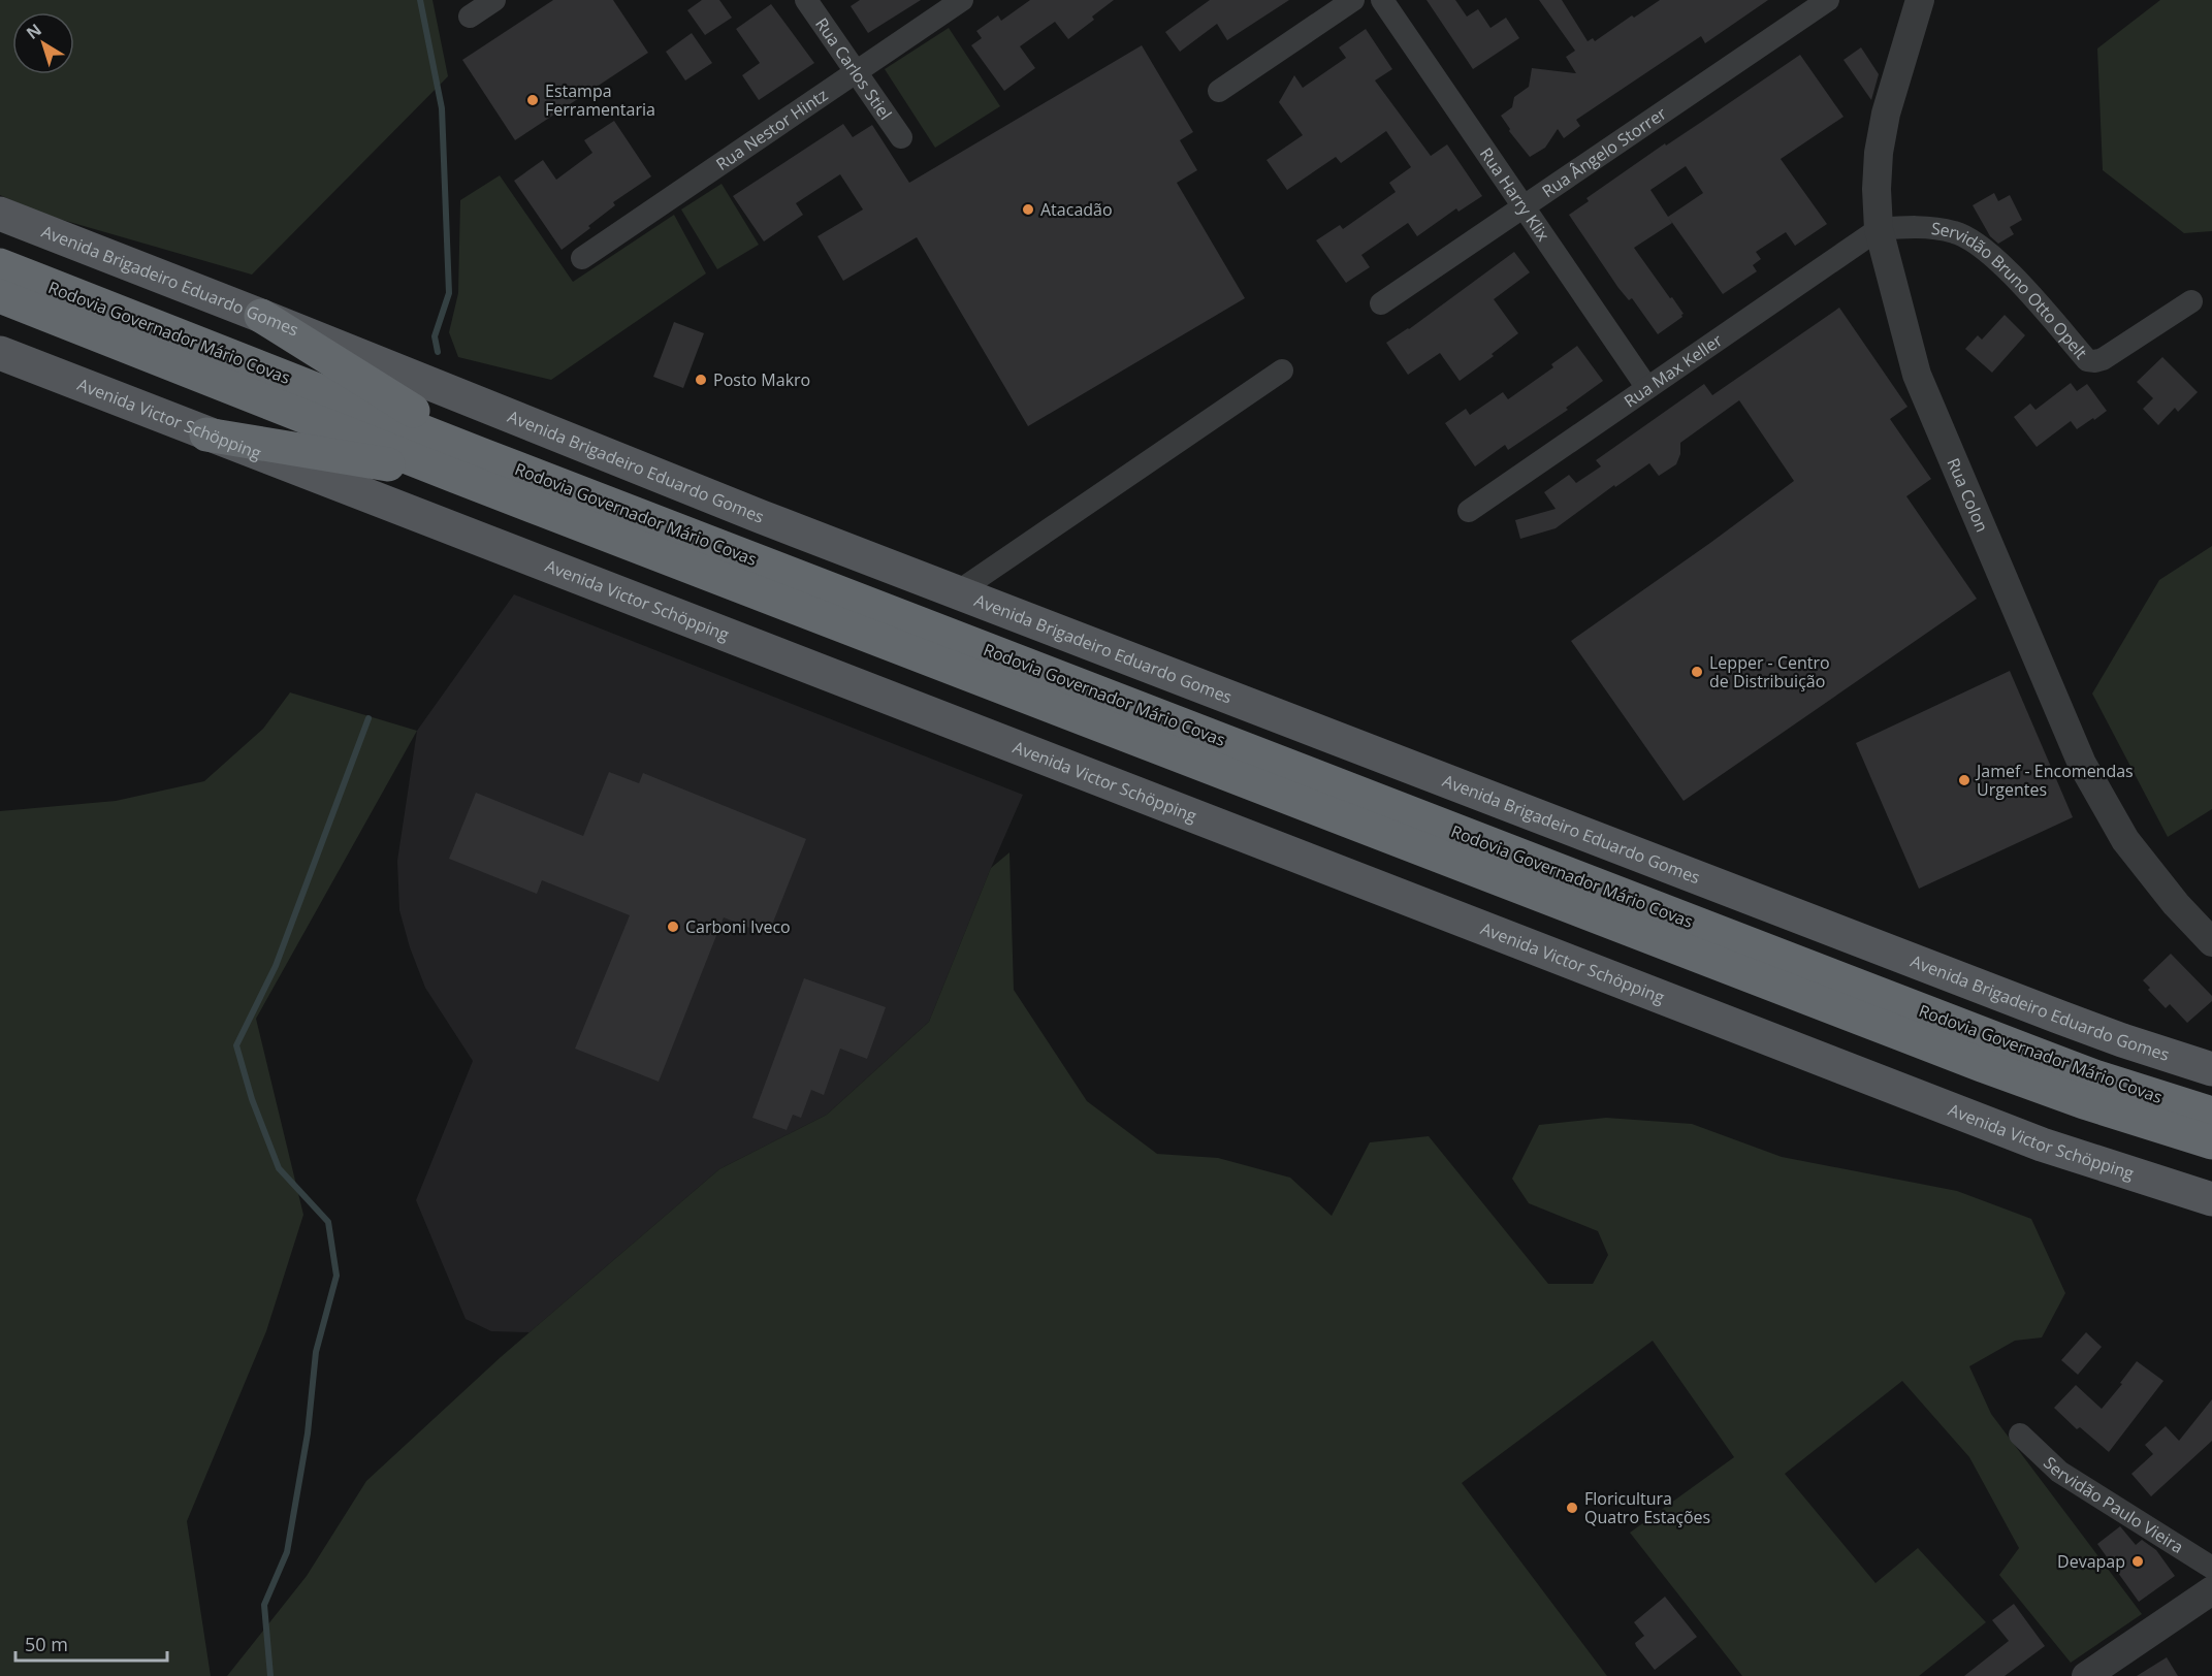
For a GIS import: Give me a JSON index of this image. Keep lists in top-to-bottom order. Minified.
{"streets":{"highway":["Rodovia Governador Mário Covas"],"main road":["Avenida Brigadeiro Eduardo Gomes","Avenida Victor Schöpping"],"street":["Rua Carlos Stiel","Rua Nestor Hintz","Rua Ângelo Storrer","Rua Harry Klix","Servidão Bruno Otto Opelt","Rua Max Keller","Rua Colon","Servidão Paulo Vieira"]},"crossings":[["Rua Carlos Stiel","Rua Nestor Hintz"],["Rua Ângelo Storrer","Rua Harry Klix"],["Rua Harry Klix","Rua Max Keller"],["Servidão Bruno Otto Opelt","Rua Max Keller"],["Servidão Bruno Otto Opelt","Rua Colon"],["Rua Max Keller","Rua Colon"]],"places":["Estampa Ferramentaria","Atacadão","Posto Makro","Lepper - Centro de Distribuição","Jamef - Encomendas Urgentes","Carboni Iveco","Floricultura Quatro Estações","Devapap"],"scale_bar":"50 m","north":"top left"}
